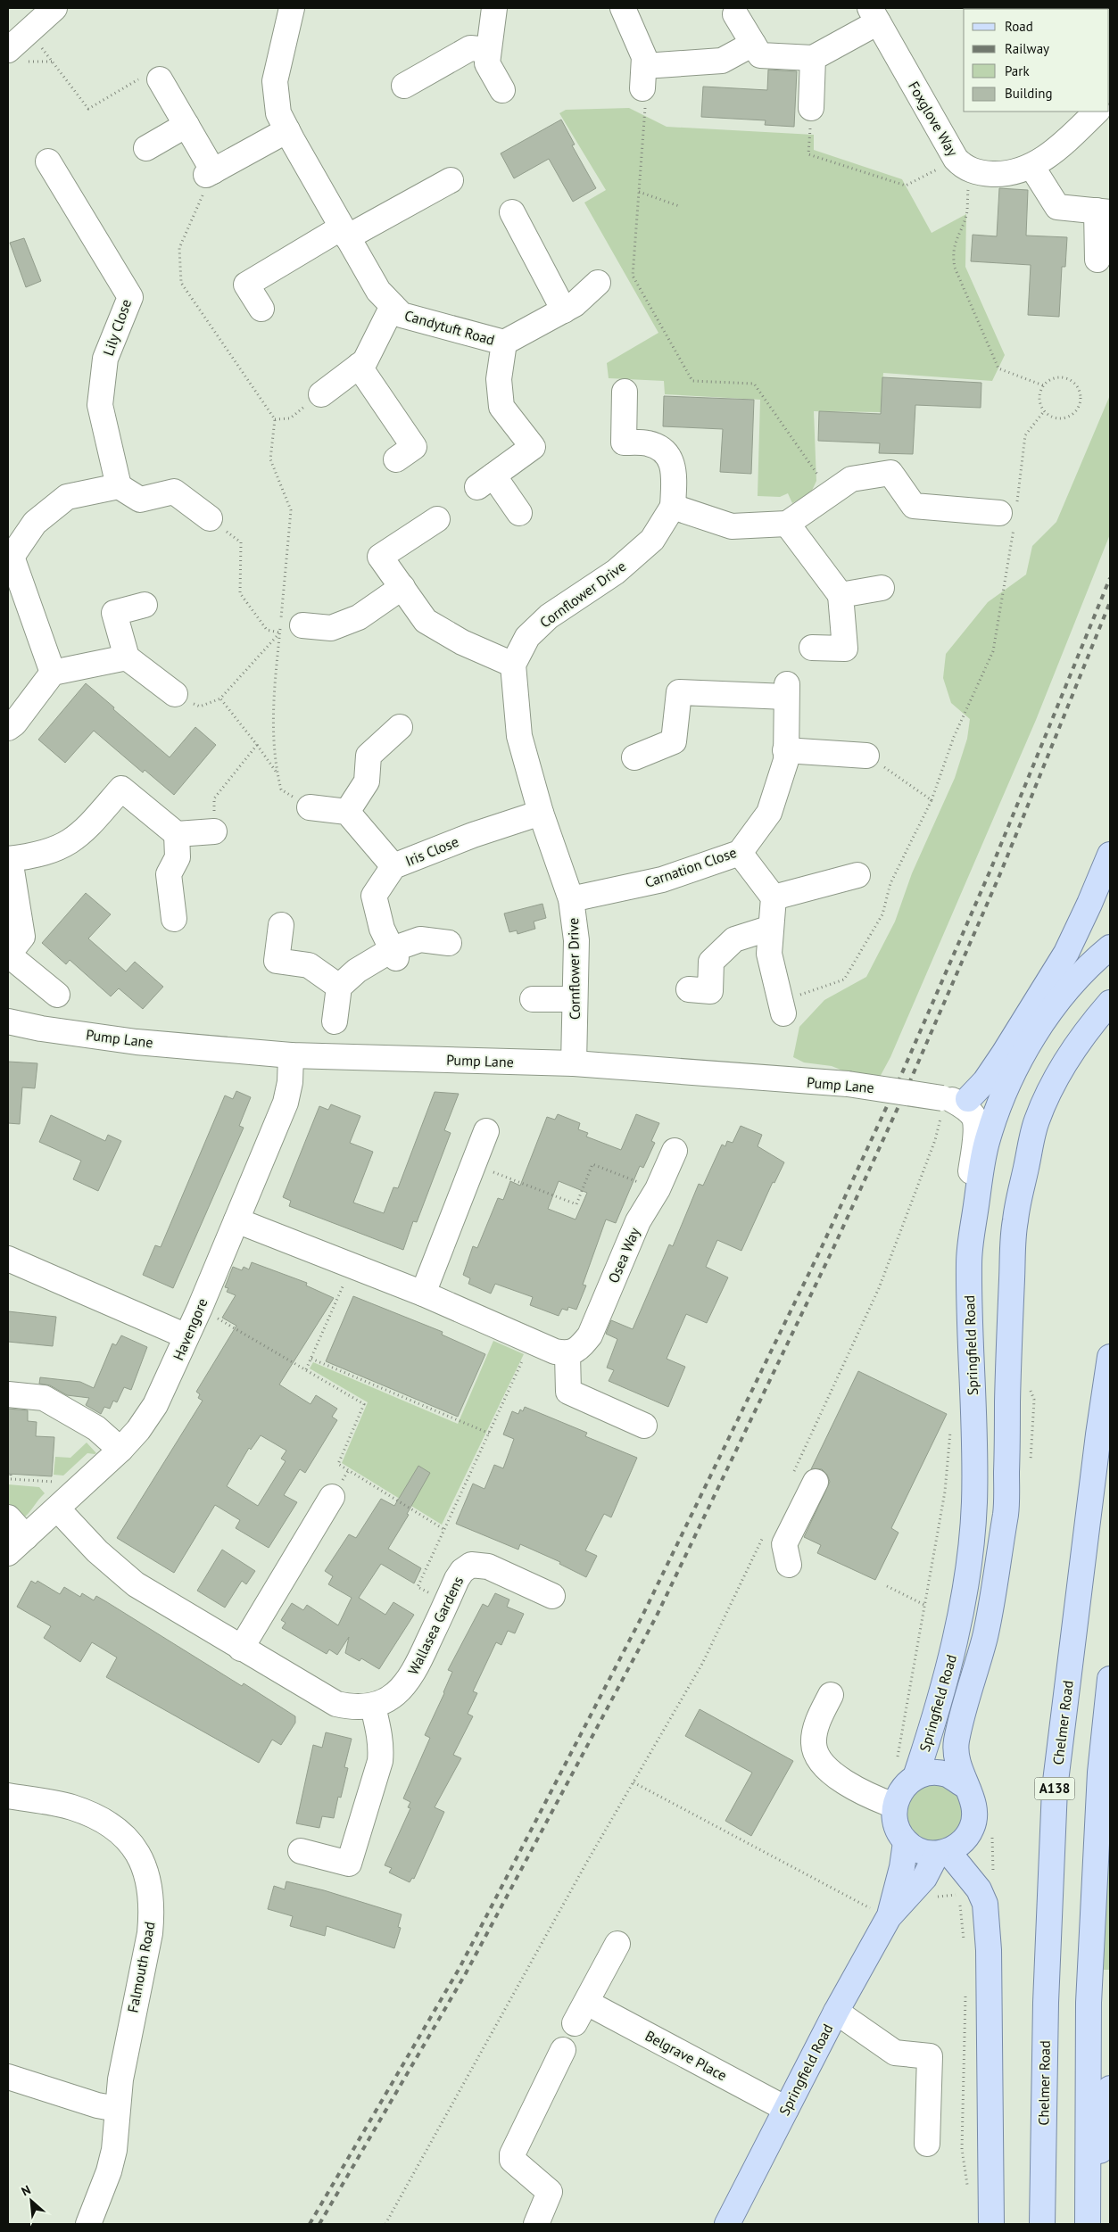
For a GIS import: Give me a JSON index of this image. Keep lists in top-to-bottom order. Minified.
{"streets":{"main road":["Springfield Road","Chelmer Road","A138"],"street":["Foxglove Way","Lily Close","Candytuft Road","Cornflower Drive","Iris Close","Carnation Close","Pump Lane","Osea Way","Havengore","Wallasea Gardens","Falmouth Road","Belgrave Place"]},"crossings":[["Cornflower Drive","Iris Close"],["Cornflower Drive","Carnation Close"],["Cornflower Drive","Pump Lane"],["Pump Lane","Havengore"],["Pump Lane","Springfield Road"],["Havengore","Wallasea Gardens"],["Springfield Road","Belgrave Place"]],"legend":["Road","Railway","Park","Building"],"north":"top left"}
